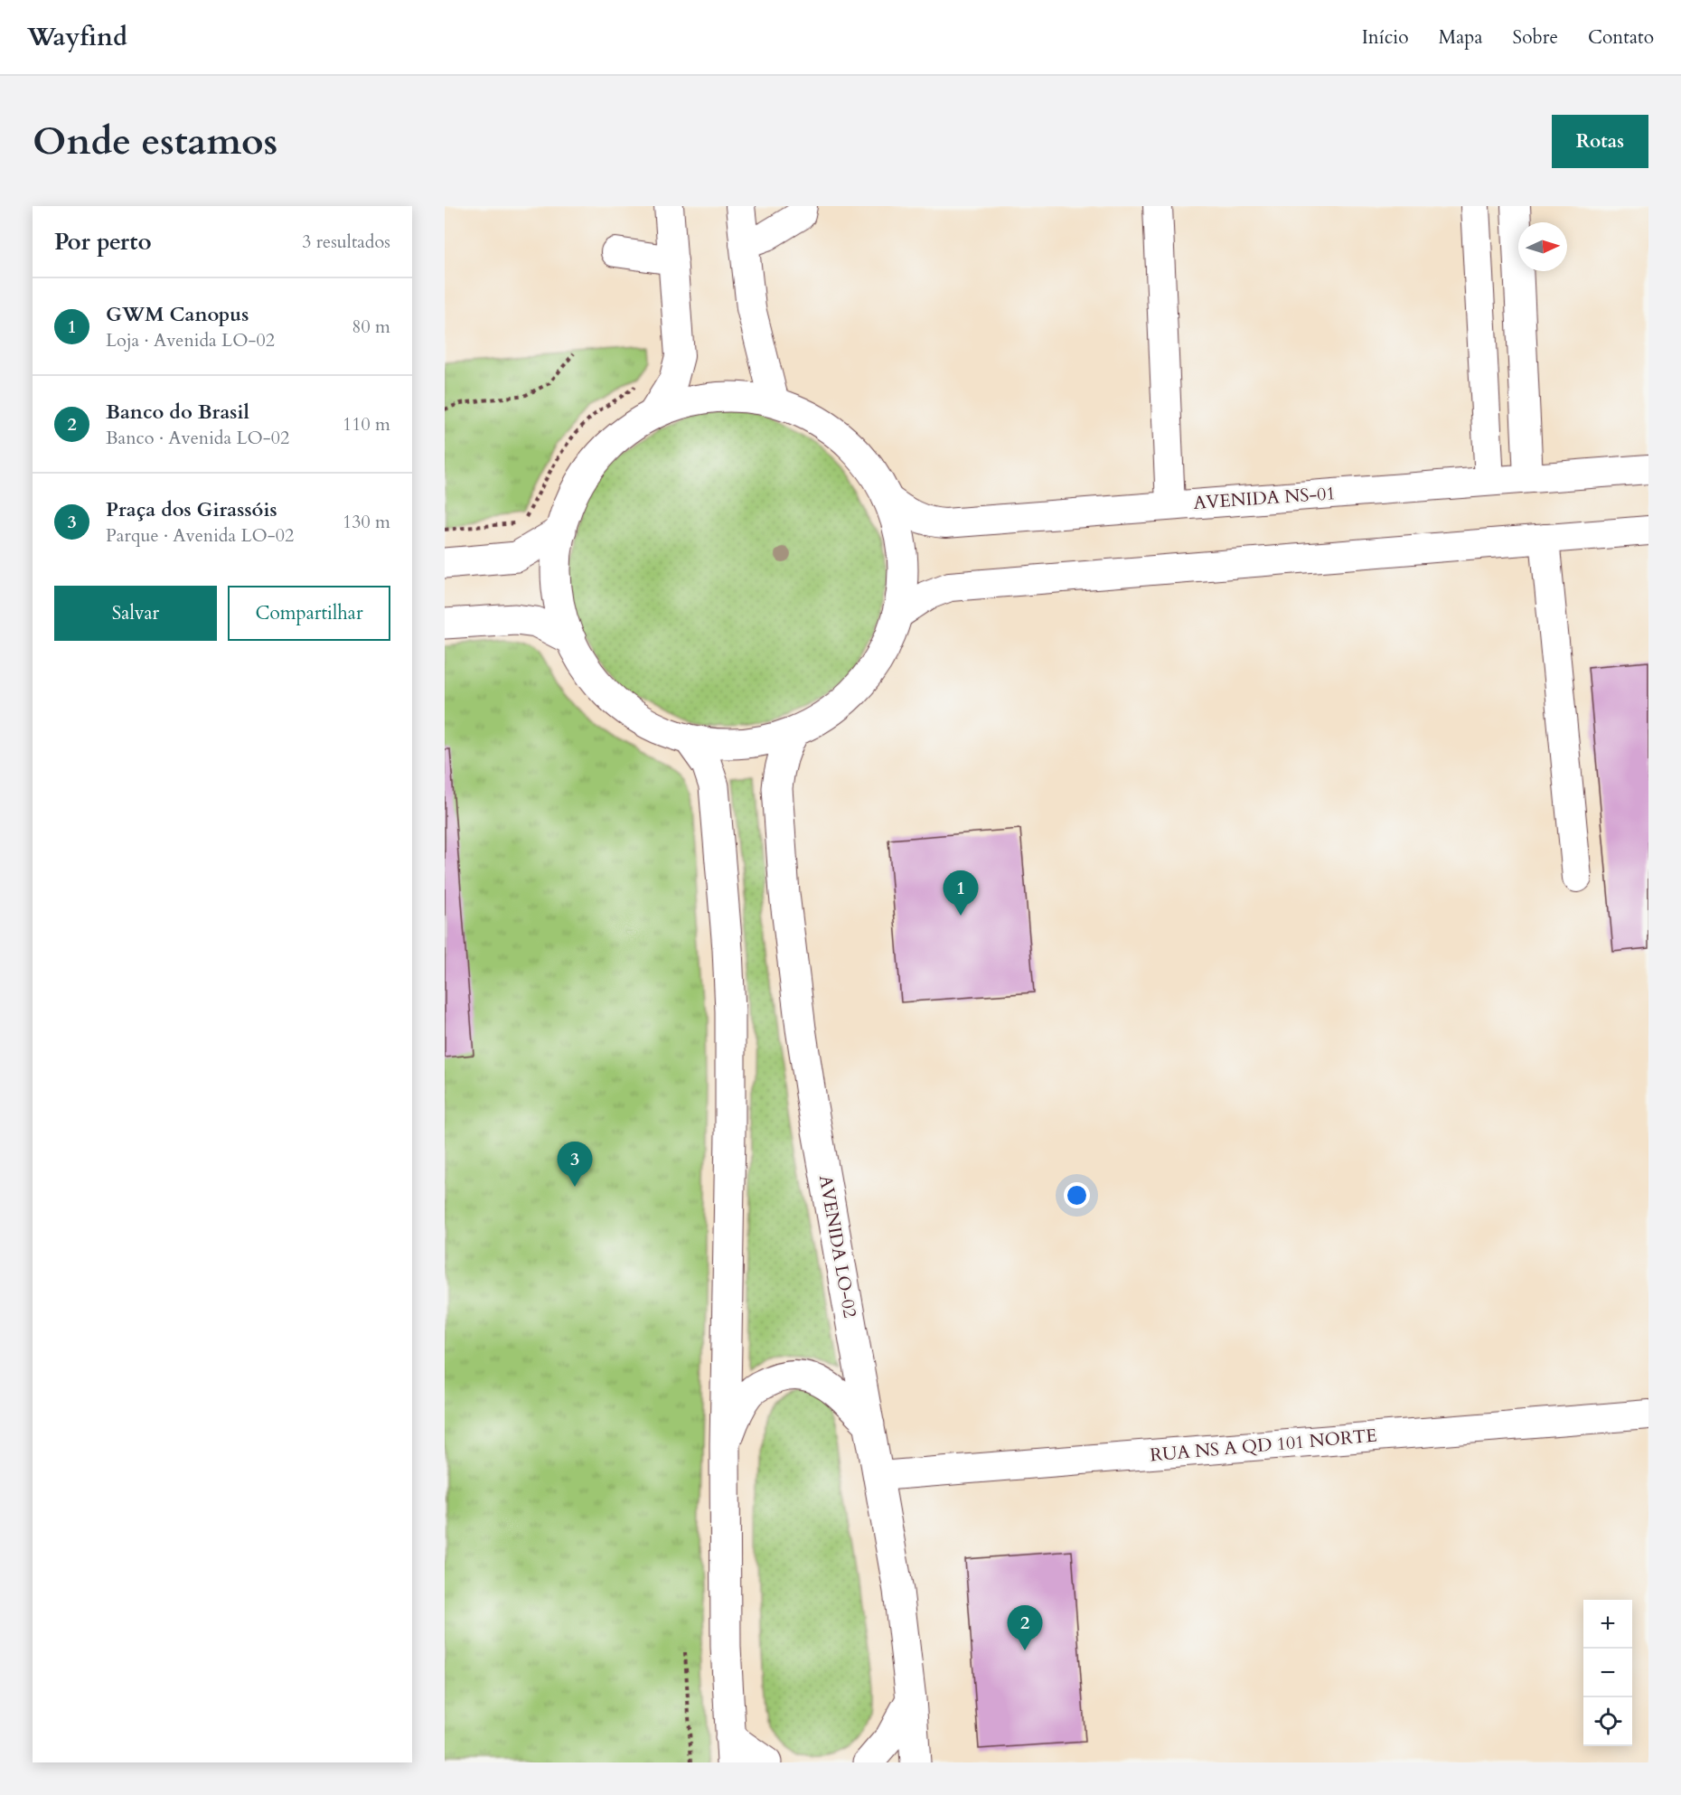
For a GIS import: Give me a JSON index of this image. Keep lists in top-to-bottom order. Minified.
{"streets":{"main road":["AVENIDA NS-01","AVENIDA LO-02"],"street":["RUA NS A QD 101 NORTE"]},"crossings":[["AVENIDA NS-01","AVENIDA LO-02"],["AVENIDA LO-02","RUA NS A QD 101 NORTE"]],"north":"right","page":{"header":"Wayfind","nav":["Início","Mapa","Sobre","Contato"],"buttons":["Rotas",["Salvar","Compartilhar"]],"title":"Onde estamos","heading":["Por perto","3 resultados"],"list":[{"mark":"1","name":"GWM Canopus","note":"Loja · Avenida LO-02","value":"80 m"},{"mark":"2","name":"Banco do Brasil","note":"Banco · Avenida LO-02","value":"110 m"},{"mark":"3","name":"Praça dos Girassóis","note":"Parque · Avenida LO-02","value":"130 m"}],"pins":["1","3","2"],"map_buttons":["+","−"]}}
